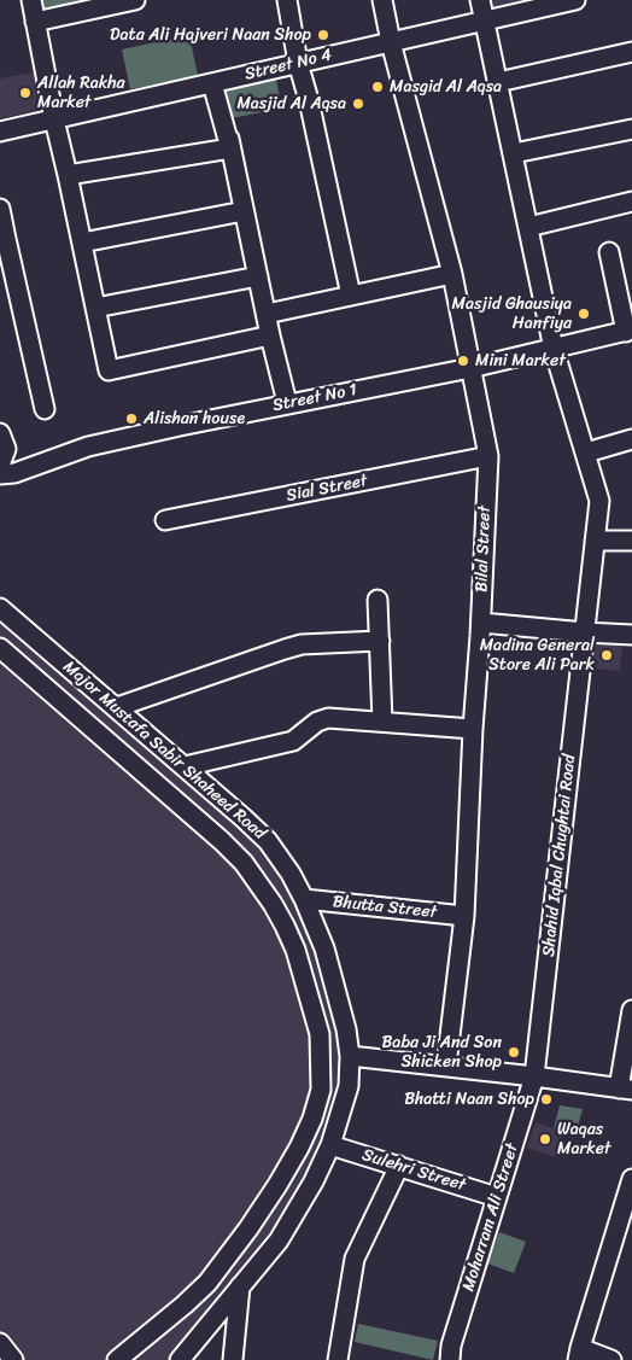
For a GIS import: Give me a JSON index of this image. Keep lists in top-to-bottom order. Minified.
{"streets":{"street":["Street No 4","Street No 1","Sial Street","Bilal Street","Major Mustafa Sabir Shaheed Road","Shahid Iqbal Chughtai Road","Bhutta Street","Sulehri Street","Moharram Ali Street"]},"crossings":[["Street No 4","Bilal Street"],["Street No 4","Shahid Iqbal Chughtai Road"],["Street No 1","Bilal Street"],["Street No 1","Shahid Iqbal Chughtai Road"],["Sial Street","Bilal Street"],["Bilal Street","Bhutta Street"],["Major Mustafa Sabir Shaheed Road","Bhutta Street"],["Major Mustafa Sabir Shaheed Road","Sulehri Street"],["Shahid Iqbal Chughtai Road","Moharram Ali Street"],["Sulehri Street","Moharram Ali Street"]],"places":["Data Ali Hajveri Naan Shop","Masgid Al Aqsa","Allah Rakha Market","Masjid Al Aqsa","Masjid Ghausiya Hanfiya","Mini Market","Alishan house","Madina General Store Ali Park","Baba Ji And Son Shicken Shop","Bhatti Naan Shop","Waqas Market"]}
